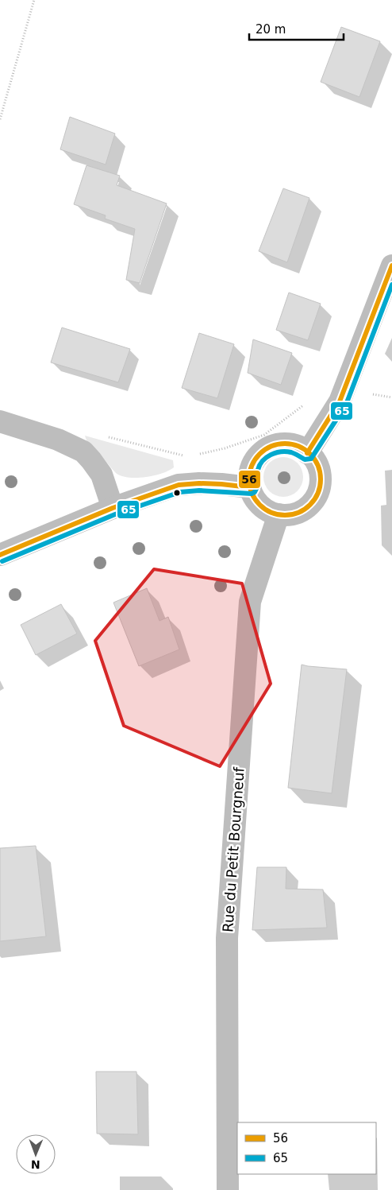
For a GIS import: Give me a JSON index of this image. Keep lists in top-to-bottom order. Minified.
{"streets":{"street":["Rue du Petit Bourgneuf"]},"lines":["transit line 56","transit line 65"],"legend":["56","65"],"scale_bar":"20 m","north":"bottom"}
